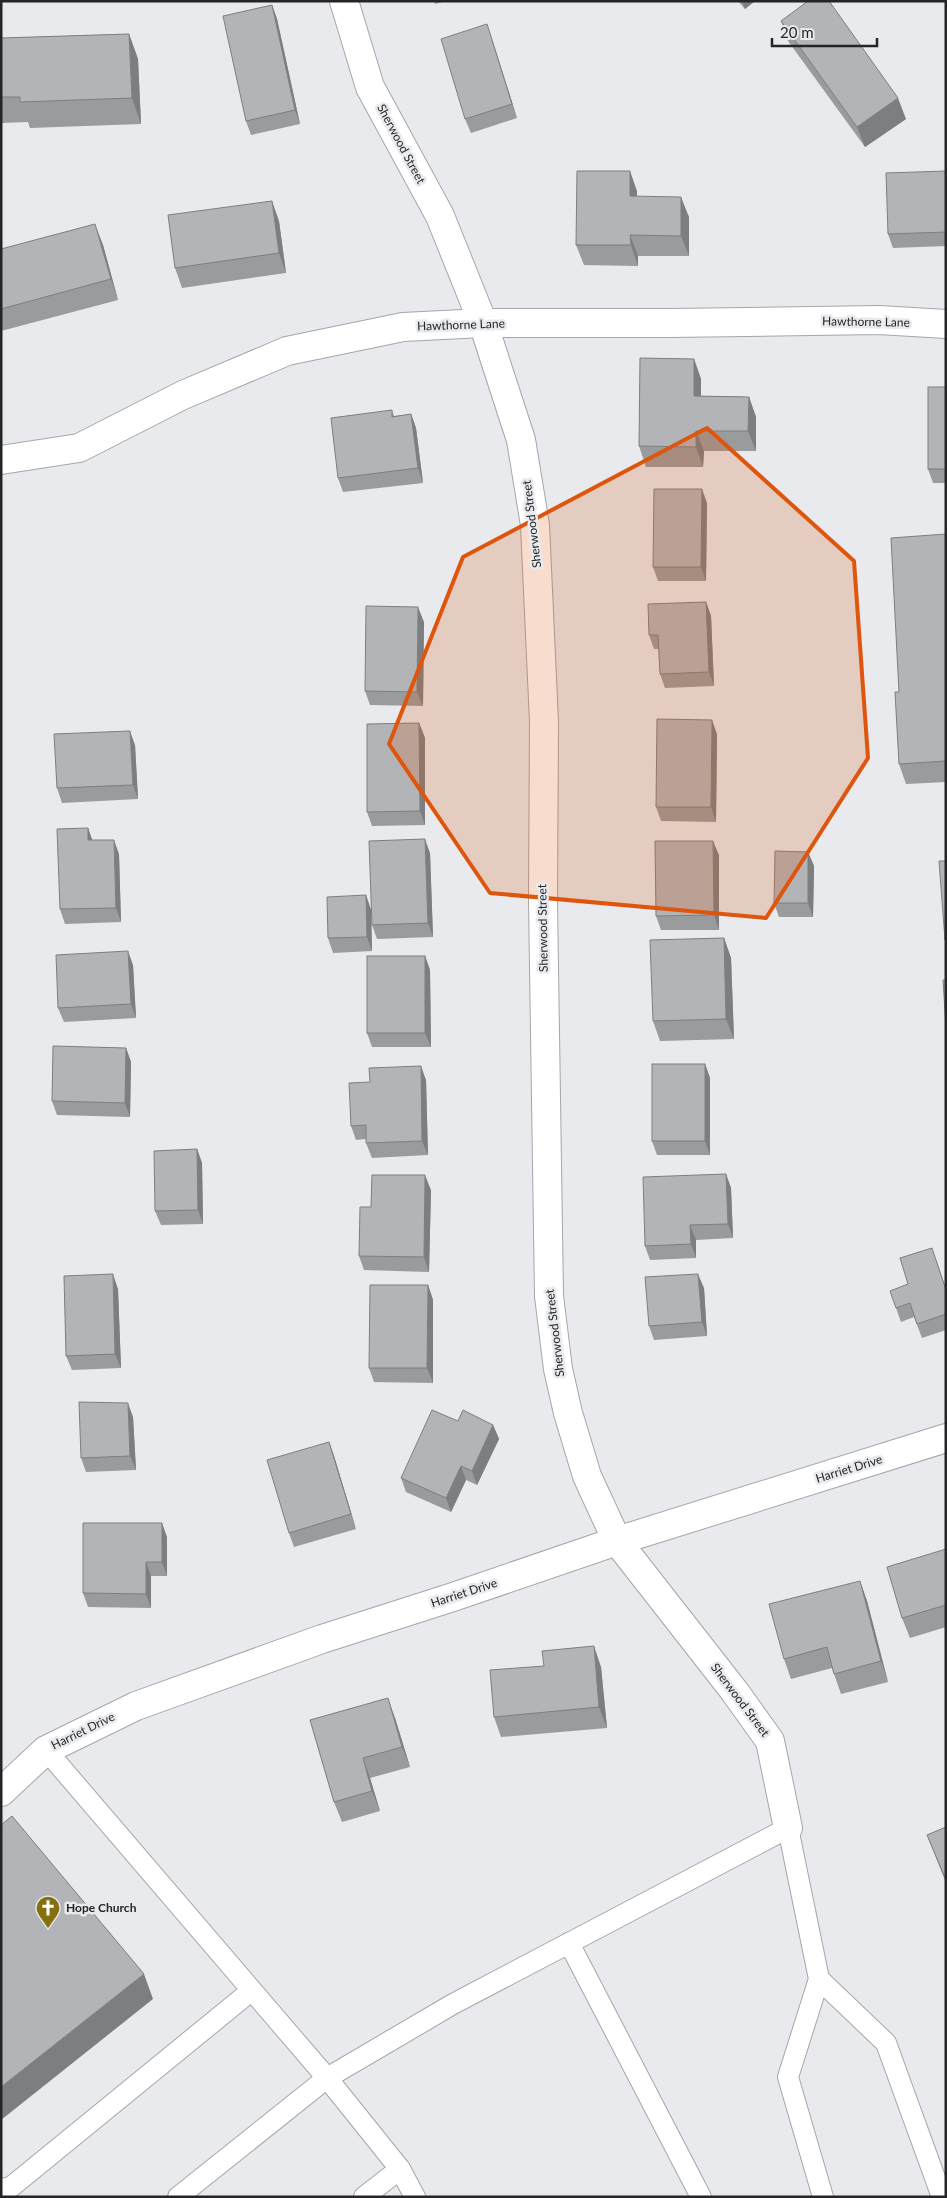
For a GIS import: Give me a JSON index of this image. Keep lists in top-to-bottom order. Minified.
{"streets":{"street":["Sherwood Street","Hawthorne Lane","Harriet Drive"]},"crossings":[["Sherwood Street","Hawthorne Lane"],["Sherwood Street","Harriet Drive"]],"places":{"church":["Hope Church"]},"scale_bar":"20 m"}
